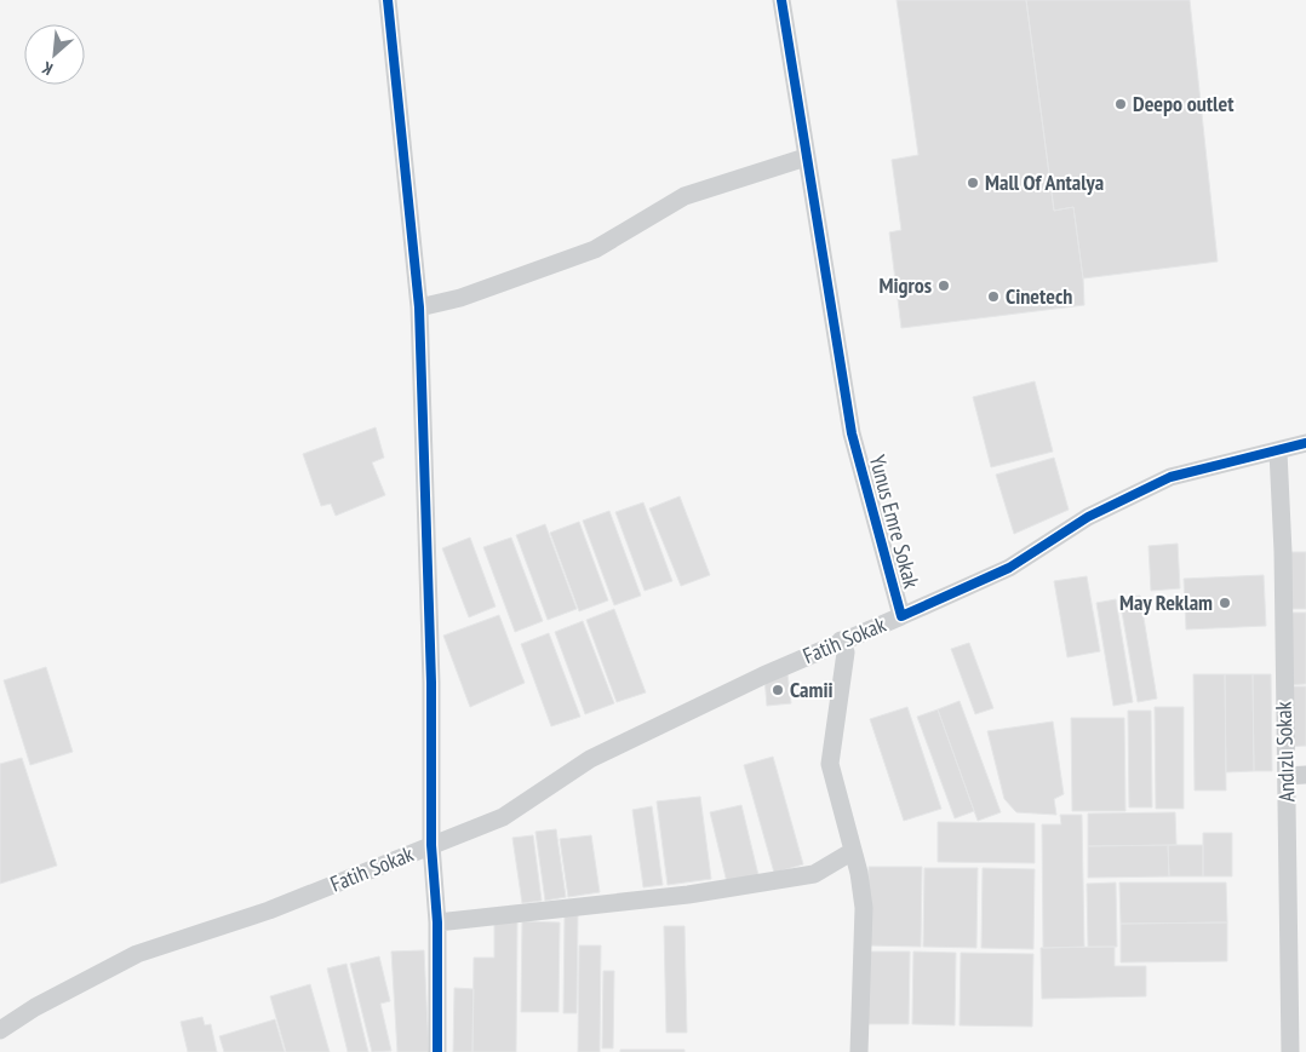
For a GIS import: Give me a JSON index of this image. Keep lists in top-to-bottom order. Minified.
{"streets":{"street":["Yunus Emre Sokak","Fatih Sokak","Andızlı Sokak"]},"crossings":[["Yunus Emre Sokak","Fatih Sokak"],["Yunus Emre Sokak","Andızlı Sokak"]],"places":["Deepo outlet","Mall Of Antalya","Migros","Cinetech","May Reklam","Camii"],"north":"bottom left"}
